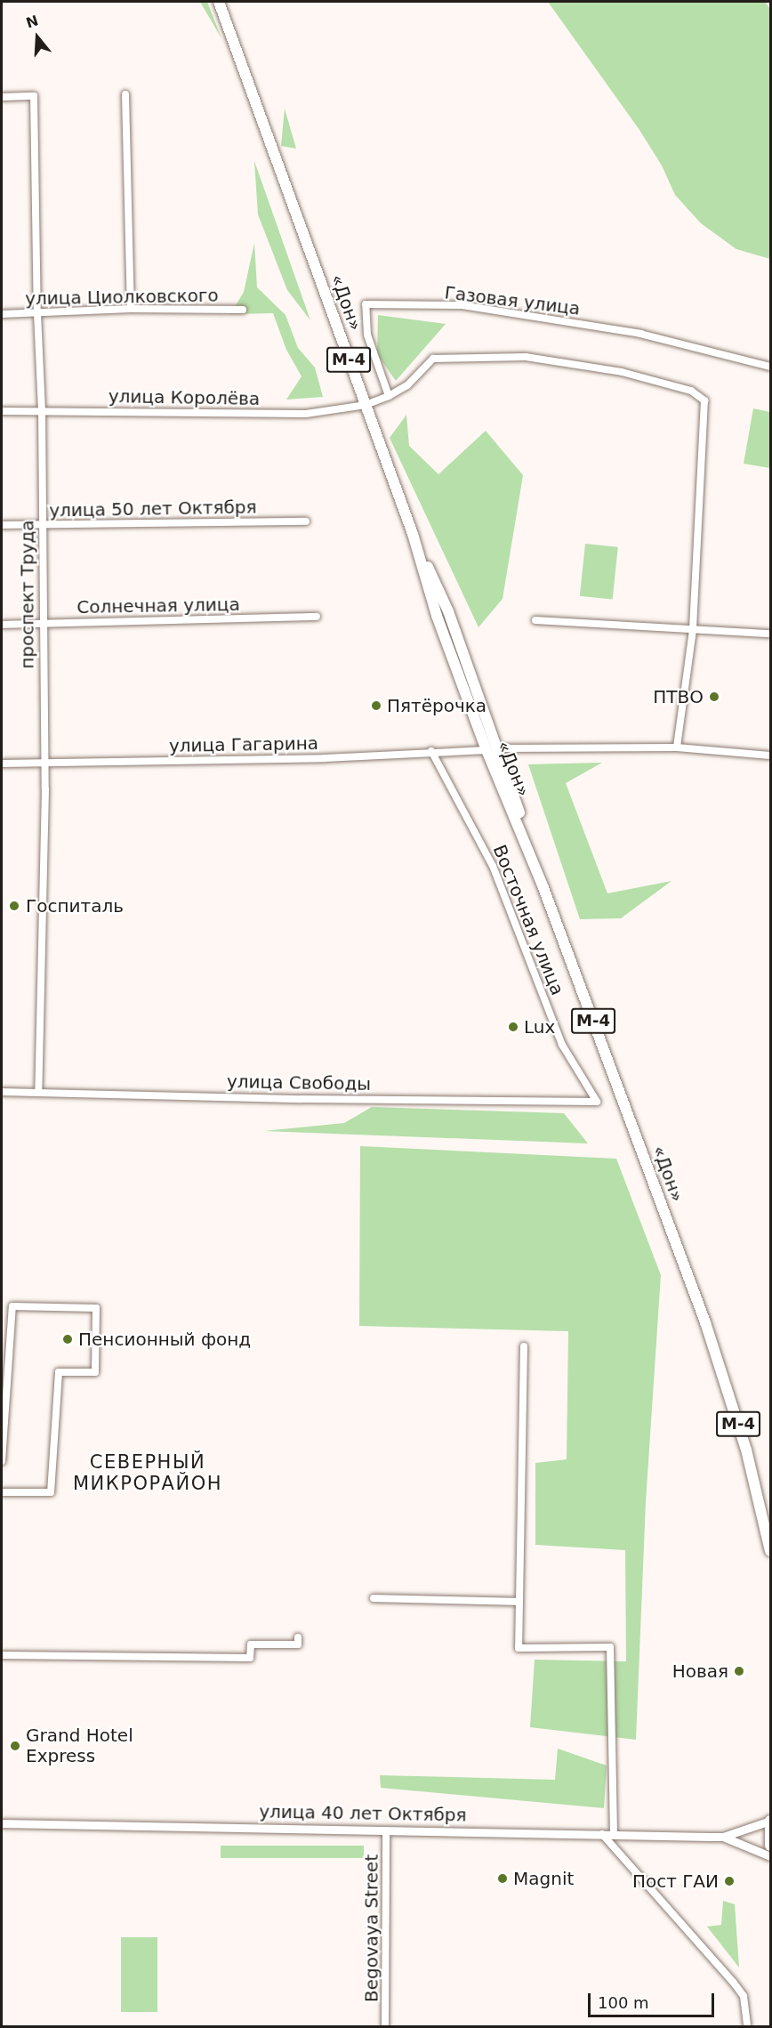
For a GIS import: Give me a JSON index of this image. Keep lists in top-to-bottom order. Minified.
{"streets":{"main road":["«Дон»","М-4"],"street":["улица Циолковского","Газовая улица","улица Королёва","улица 50 лет Октября","проспект Труда","Солнечная улица","улица Гагарина","Восточная улица","улица Свободы","улица 40 лет Октября","Begovaya Street"]},"crossings":[["улица Циолковского","проспект Труда"],["«Дон»","улица Королёва"],["«Дон»","улица Гагарина"],["улица Королёва","проспект Труда"],["улица 50 лет Октября","проспект Труда"],["проспект Труда","Солнечная улица"],["проспект Труда","улица Гагарина"],["проспект Труда","улица Свободы"],["улица Гагарина","Восточная улица"],["Восточная улица","улица Свободы"],["улица 40 лет Октября","Begovaya Street"]],"districts":["СЕВЕРНЫЙ МИКРОРАЙОН"],"places":["ПТВО","Пятёрочка","Госпиталь","Lux","Пенсионный фонд","Новая","Grand Hotel Express","Magnit","Пост ГАИ"],"scale_bar":"100 m","north":"top"}
